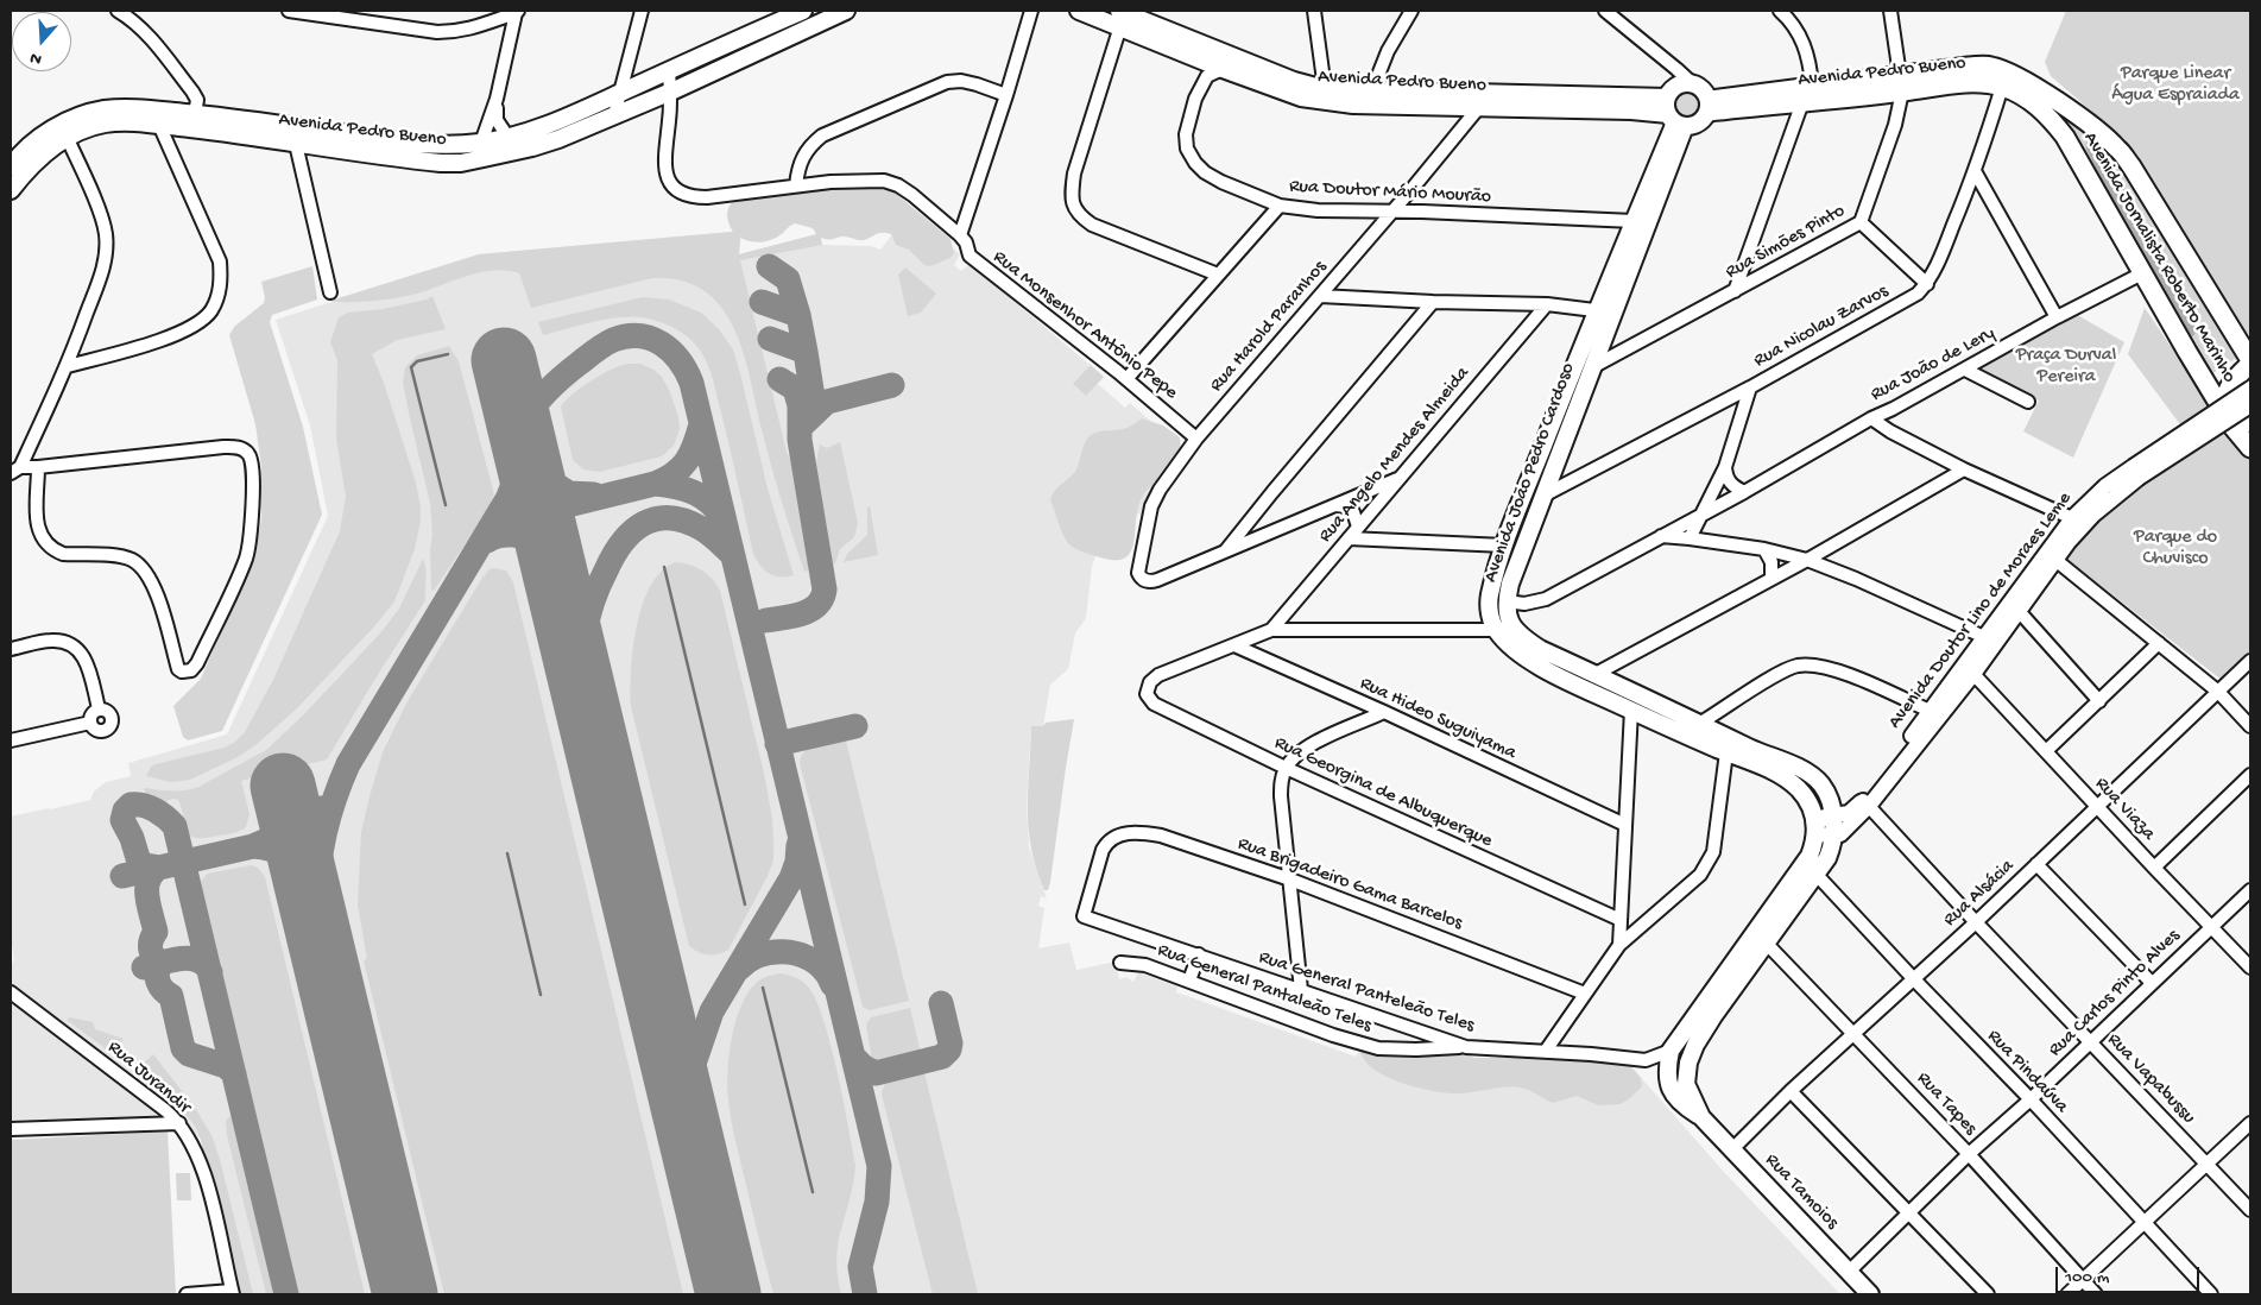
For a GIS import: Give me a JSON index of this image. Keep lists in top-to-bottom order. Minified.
{"streets":{"main road":["Avenida Pedro Bueno","Avenida Jornalista Roberto Marinho","Avenida João Pedro Cardoso","Avenida Doutor Lino de Moraes Leme","Rua Tamoios"],"street":["Rua Doutor Mário Mourão","Rua Simões Pinto","Rua Monsenhor Antônio Pepe","Rua Harold Paranhos","Rua Nicolau Zarvos","Rua João de Lery","Rua Angelo Mendes Almeida","Rua Hideo Suguiyama","Rua Georgina de Albuquerque","Rua Viaza","Rua Brigadeiro Gama Barcelos","Rua Alsácia","Rua General Pantaleão Teles","Rua General Panteleão Teles","Rua Carlos Pinto Alves","Rua Pindaúva","Rua Jurandir","Rua Vapabussu","Rua Tapes"]},"crossings":[["Avenida Pedro Bueno","Rua Doutor Mário Mourão"],["Avenida Pedro Bueno","Rua Simões Pinto"],["Avenida Pedro Bueno","Avenida Jornalista Roberto Marinho"],["Avenida Pedro Bueno","Rua Monsenhor Antônio Pepe"],["Avenida Pedro Bueno","Rua Harold Paranhos"],["Avenida Pedro Bueno","Rua Nicolau Zarvos"],["Avenida Pedro Bueno","Avenida João Pedro Cardoso"],["Rua Doutor Mário Mourão","Rua Harold Paranhos"],["Rua Doutor Mário Mourão","Avenida João Pedro Cardoso"],["Rua Simões Pinto","Avenida João Pedro Cardoso"],["Avenida Jornalista Roberto Marinho","Rua João de Lery"],["Rua Monsenhor Antônio Pepe","Rua Harold Paranhos"],["Rua Nicolau Zarvos","Avenida João Pedro Cardoso"],["Rua João de Lery","Avenida João Pedro Cardoso"],["Avenida João Pedro Cardoso","Avenida Doutor Lino de Moraes Leme"],["Avenida Doutor Lino de Moraes Leme","Rua Viaza"],["Avenida Doutor Lino de Moraes Leme","Rua Pindaúva"],["Avenida Doutor Lino de Moraes Leme","Rua Vapabussu"],["Avenida Doutor Lino de Moraes Leme","Rua Tapes"],["Rua Hideo Suguiyama","Rua Georgina de Albuquerque"],["Rua Viaza","Rua Alsácia"],["Rua Viaza","Rua Carlos Pinto Alves"],["Rua Brigadeiro Gama Barcelos","Rua General Panteleão Teles"],["Rua Alsácia","Rua Pindaúva"],["Rua Alsácia","Rua Vapabussu"],["Rua Alsácia","Rua Tapes"],["Rua Alsácia","Rua Tamoios"],["Rua General Pantaleão Teles","Rua General Panteleão Teles"],["Rua Carlos Pinto Alves","Rua Pindaúva"],["Rua Carlos Pinto Alves","Rua Vapabussu"],["Rua Carlos Pinto Alves","Rua Tapes"],["Rua Carlos Pinto Alves","Rua Tamoios"]],"parks":["Parque Linear Água Espraiada","Praça Durval Pereira","Parque do Chuvisco"],"scale_bar":"100 m","north":"bottom"}
